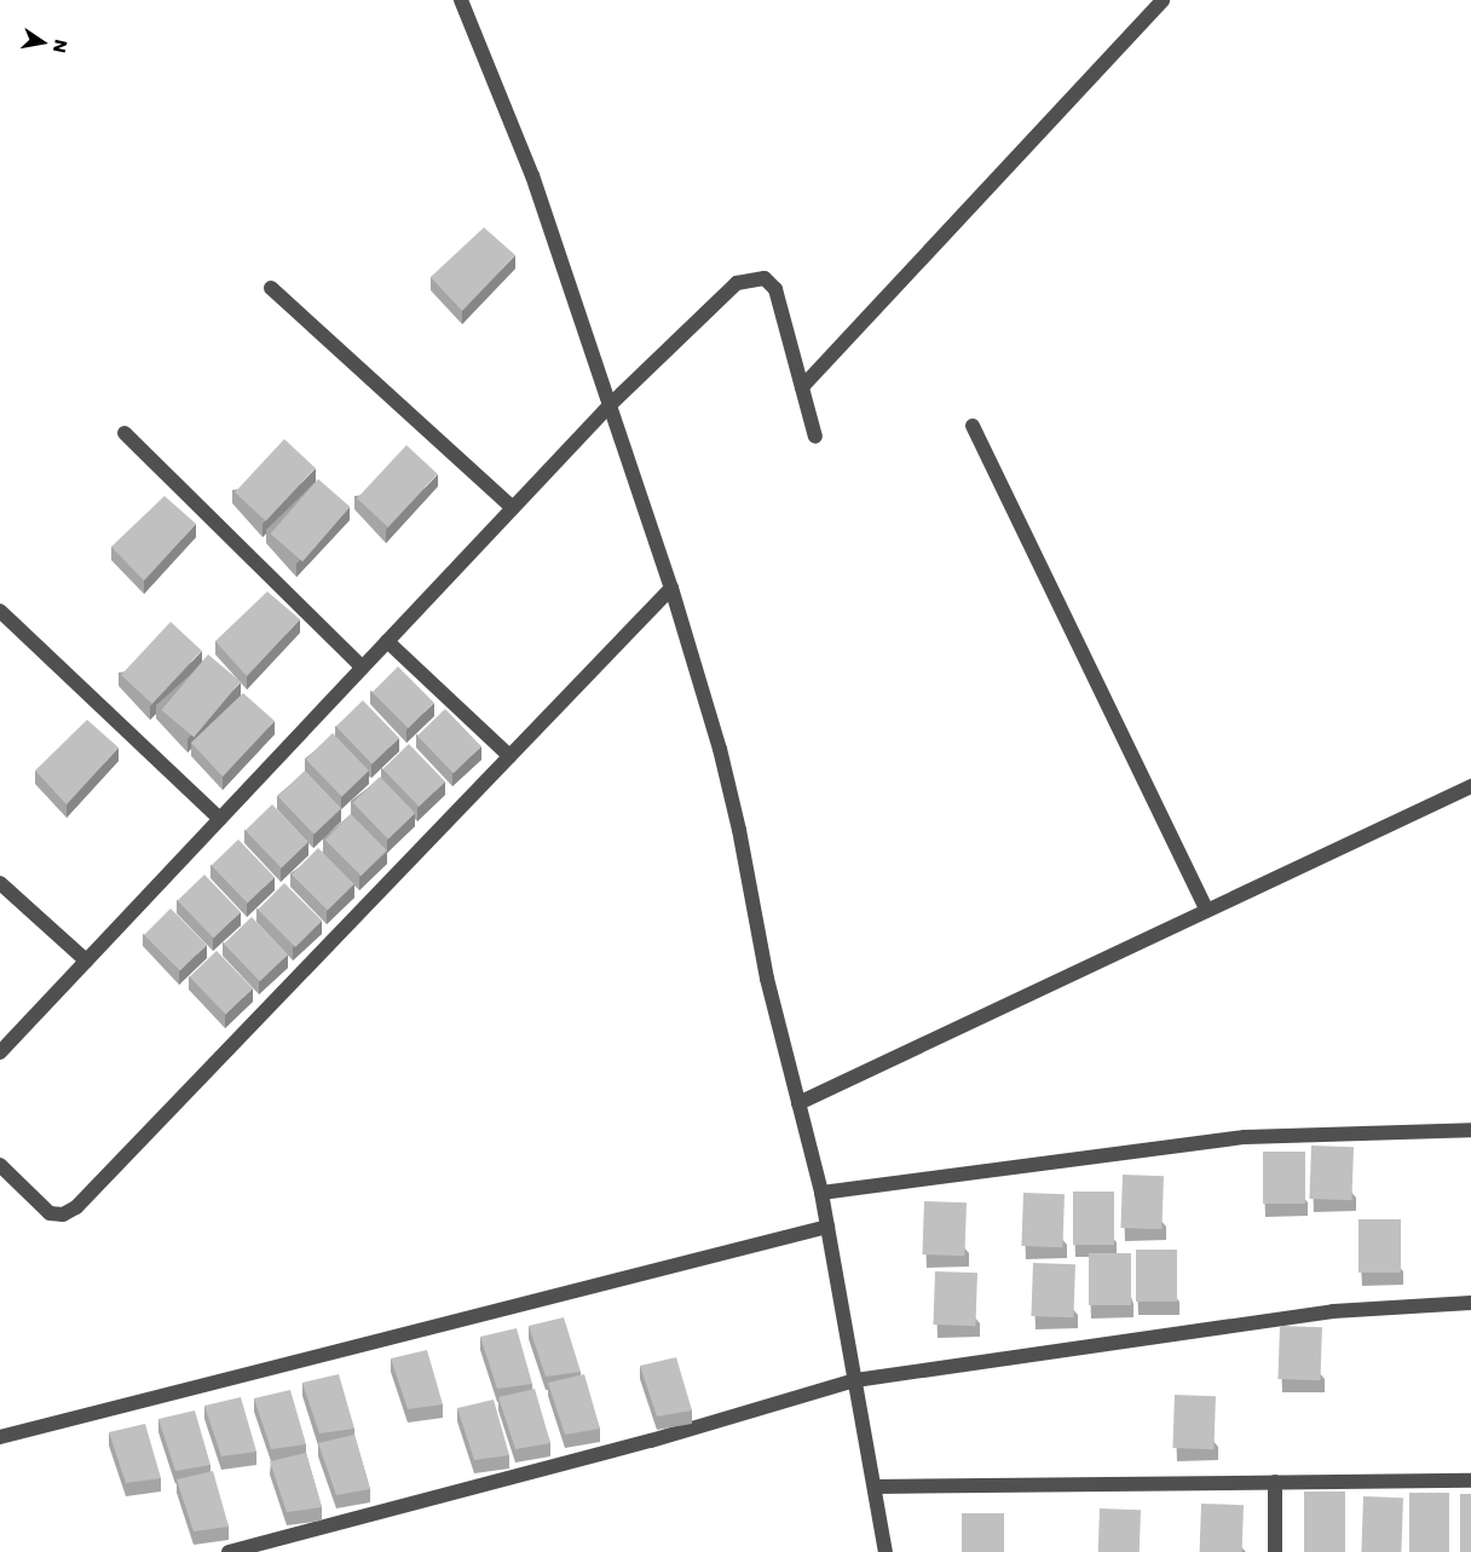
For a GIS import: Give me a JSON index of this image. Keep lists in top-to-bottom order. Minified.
{"north":"right"}
